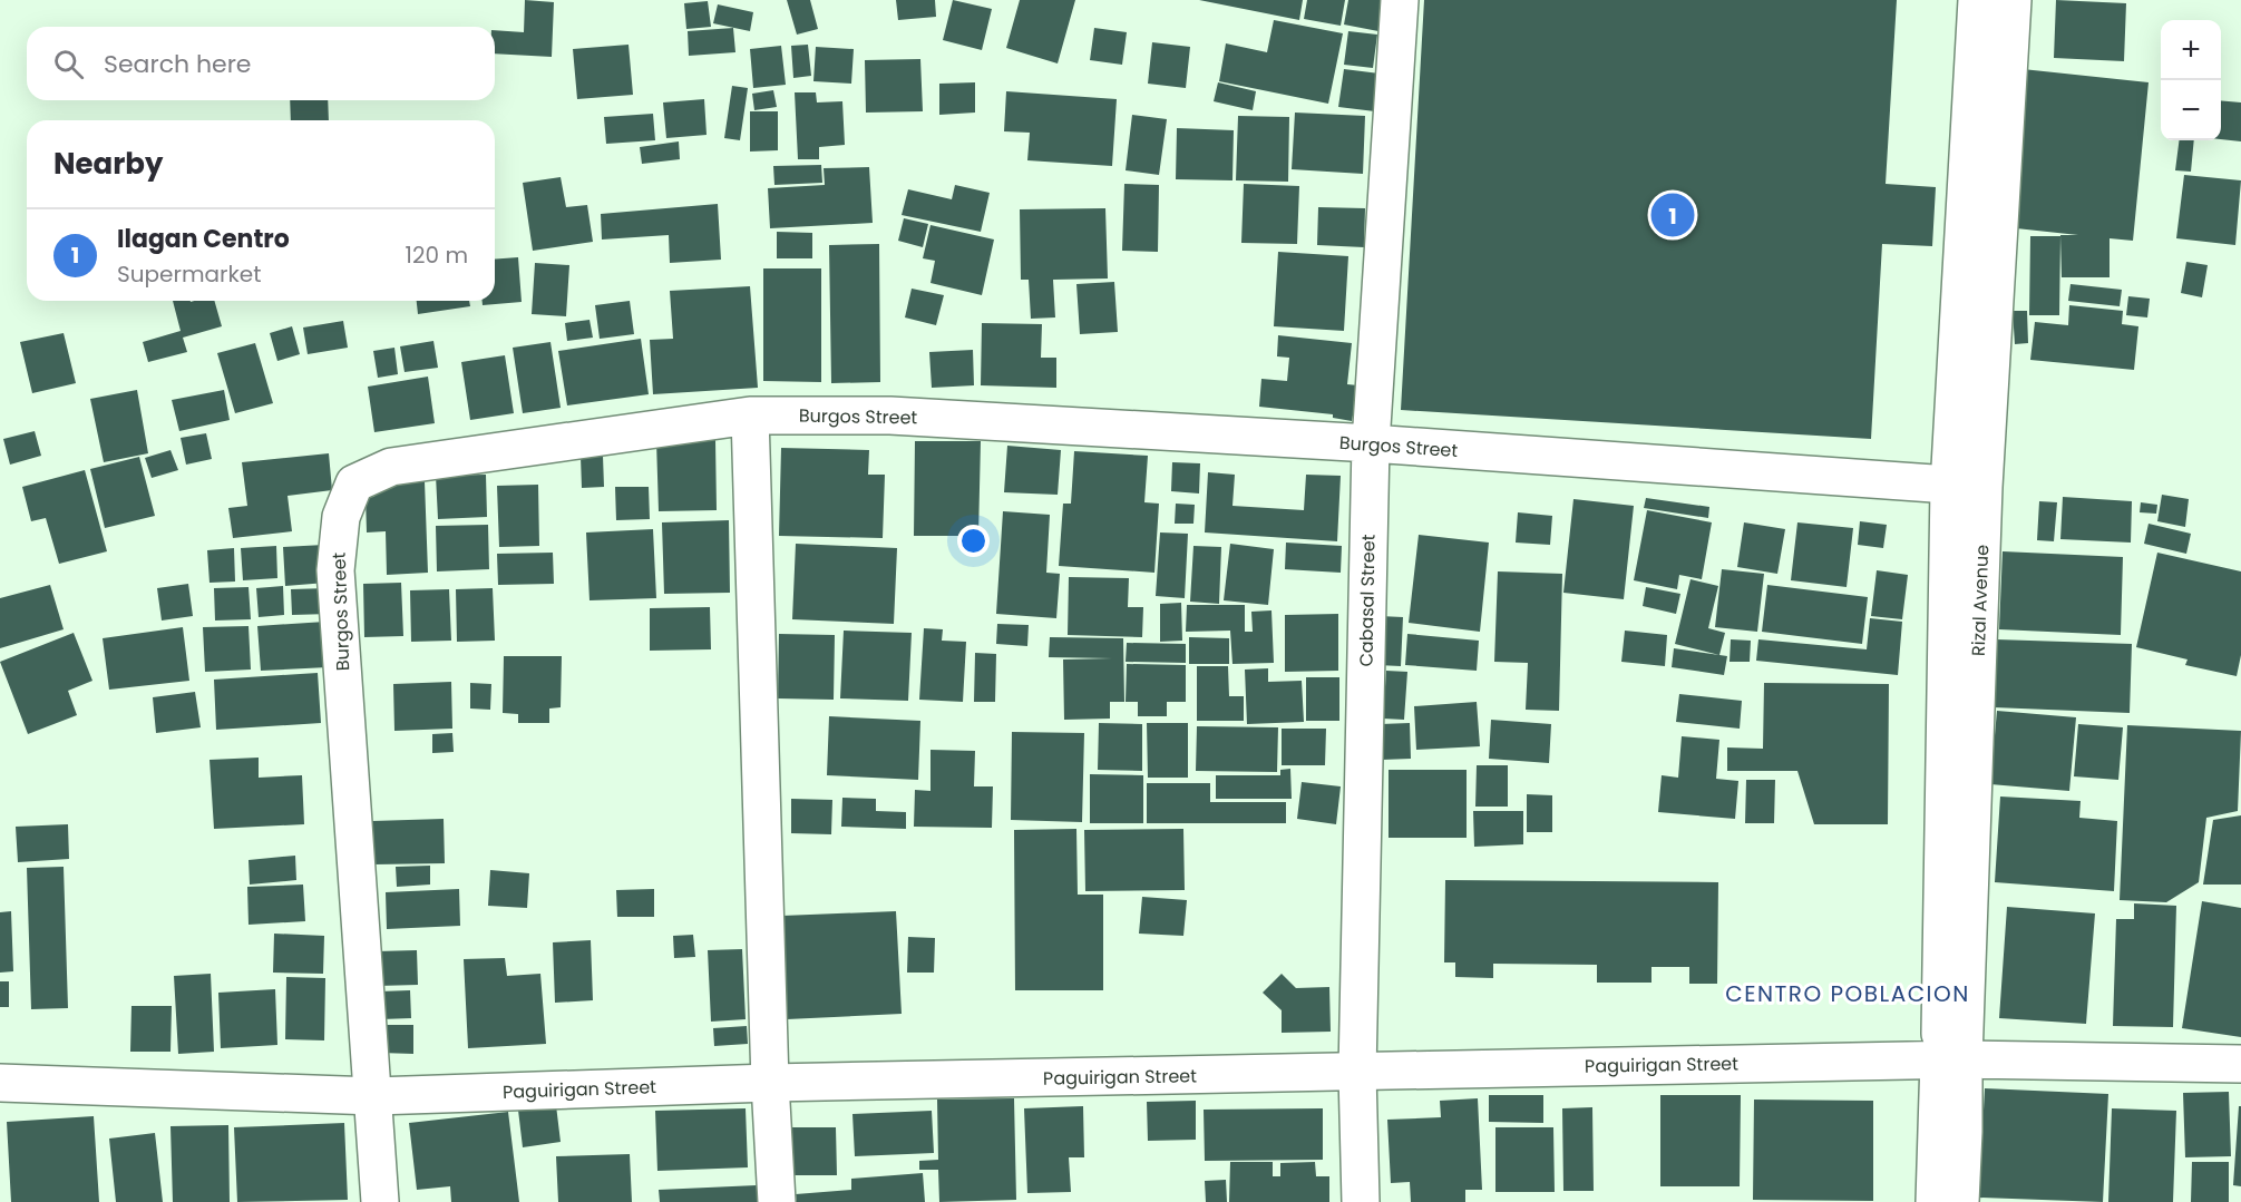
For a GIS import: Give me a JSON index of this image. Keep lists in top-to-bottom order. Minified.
{"streets":{"street":["Burgos Street","Cabasal Street","Rizal Avenue","Paguirigan Street"]},"crossings":[["Burgos Street","Cabasal Street"],["Burgos Street","Rizal Avenue"],["Burgos Street","Paguirigan Street"],["Cabasal Street","Paguirigan Street"],["Rizal Avenue","Paguirigan Street"]],"districts":["CENTRO POBLACION"],"page":{"map_buttons":["+","−"],"search":"Search here","heading":"Nearby","pins":"1","list":[{"mark":"1","name":"Ilagan Centro","note":"Supermarket","value":"120 m"}]}}
